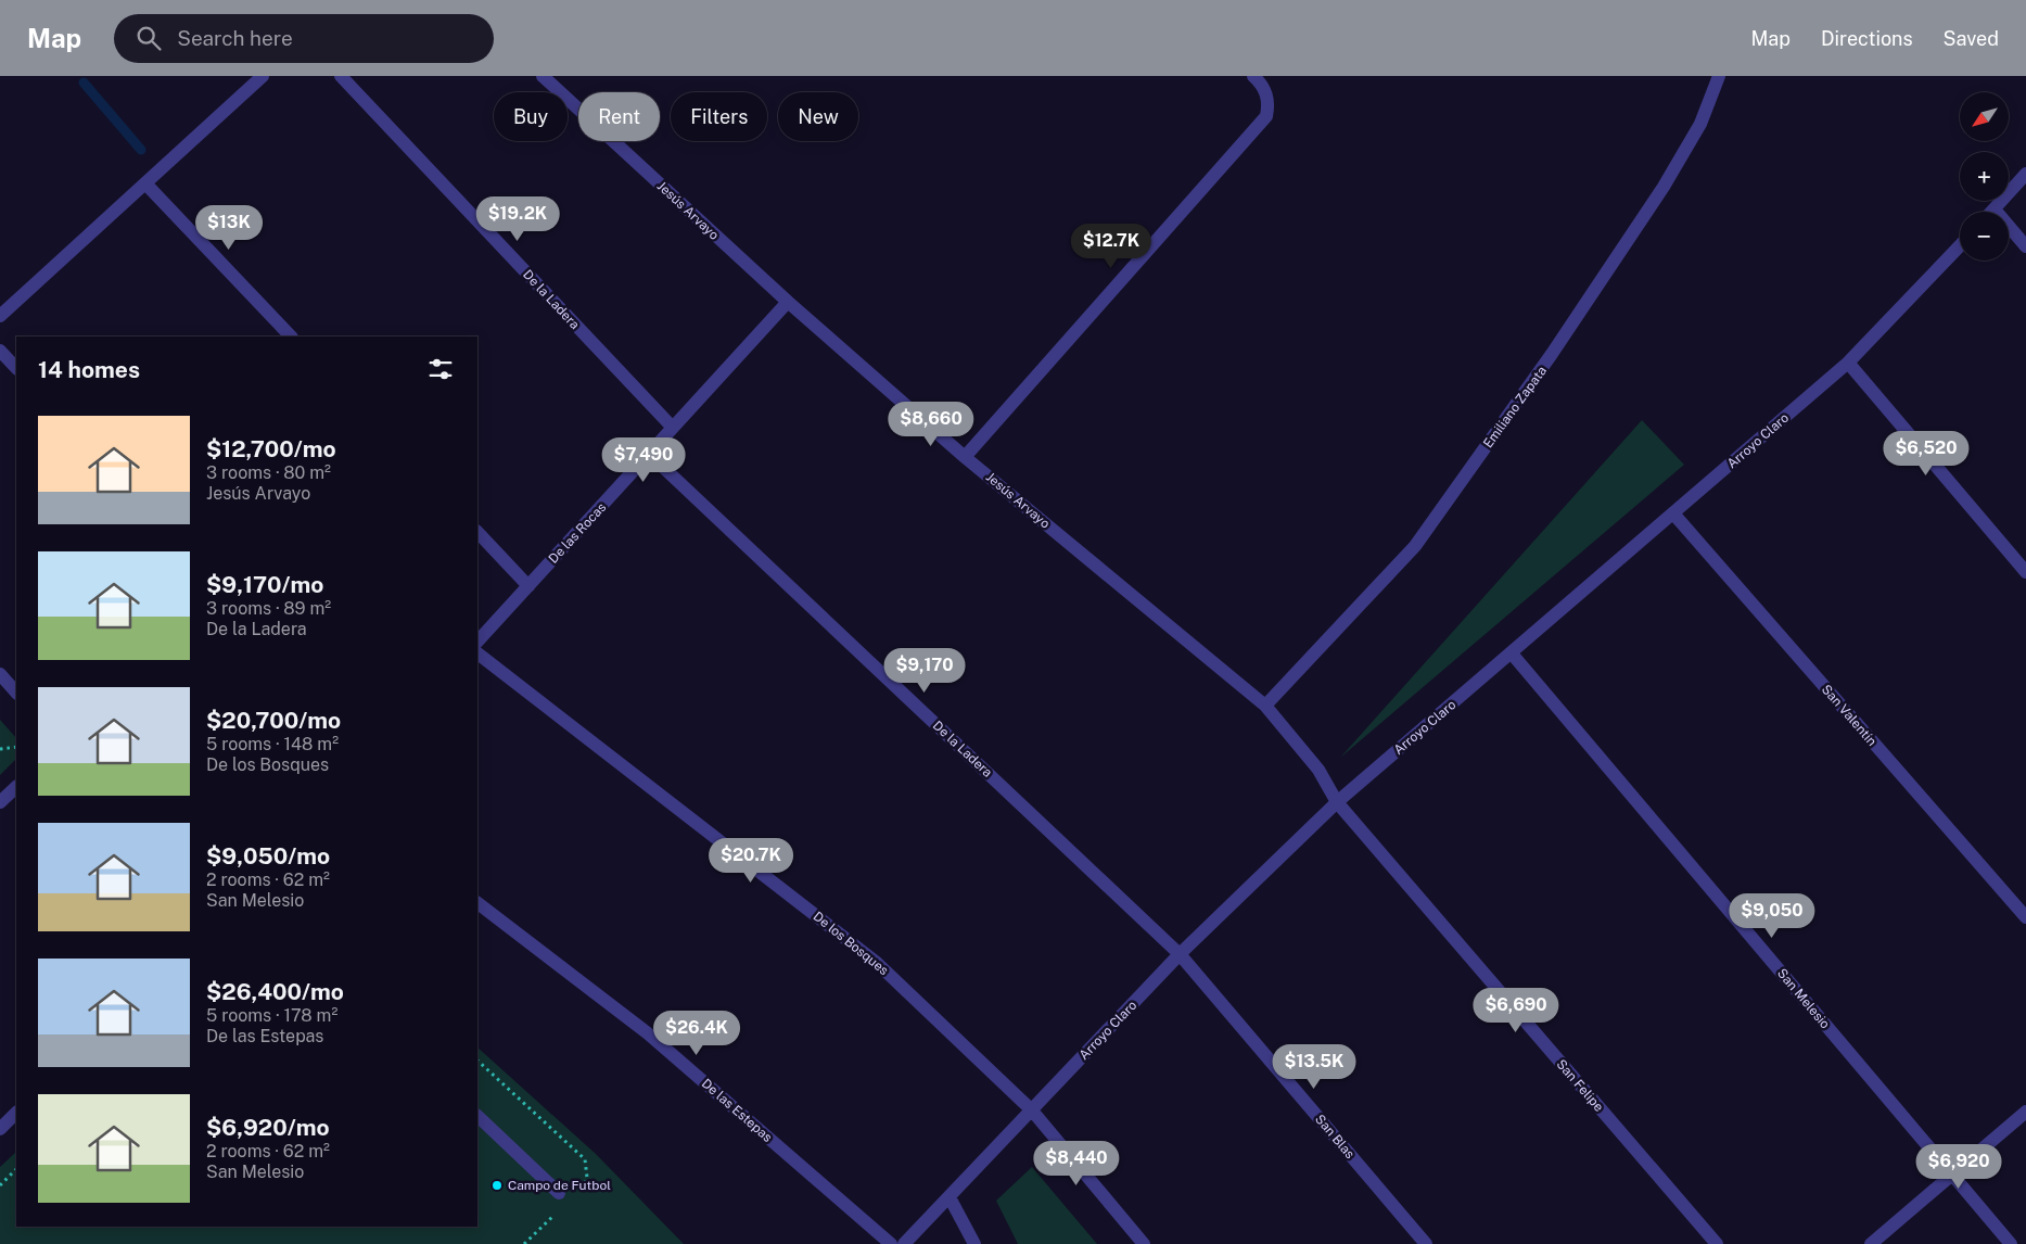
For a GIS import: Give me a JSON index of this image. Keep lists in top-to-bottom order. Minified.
{"streets":{"street":["Jesús Arvayo","De la Ladera","Emiliano Zapata","Arroyo Claro","De las Rocas","San Valentín","De los Bosques","San Melesio","San Felipe","De las Estepas","San Blas"]},"crossings":[["Jesús Arvayo","Emiliano Zapata"],["Jesús Arvayo","Arroyo Claro"],["Jesús Arvayo","De las Rocas"],["Jesús Arvayo","San Felipe"],["De la Ladera","Arroyo Claro"],["De la Ladera","De las Rocas"],["De la Ladera","San Blas"],["Arroyo Claro","San Valentín"],["Arroyo Claro","De los Bosques"],["Arroyo Claro","San Melesio"],["Arroyo Claro","San Felipe"],["Arroyo Claro","San Blas"]],"places":["Campo de Futbol"],"north":"bottom left","page":{"header":"Map","search":"Search here","nav":["Map","Directions","Saved"],"map_buttons":["+","−"],"chip":["Buy","Rent","Filters","New"],"price":["$19.2K","$13K","$12.7K","$8,660","$6,520","$7,490","$9,170","$20.7K","$9,050","$6,690","$26.4K","$13.5K","$8,440","$6,920"],"heading":"14 homes","list":[{"name":"$12,700/mo","note":"3 rooms · 80 m² · Jesús Arvayo"},{"name":"$9,170/mo","note":"3 rooms · 89 m² · De la Ladera"},{"name":"$20,700/mo","note":"5 rooms · 148 m² · De los Bosques"},{"name":"$9,050/mo","note":"2 rooms · 62 m² · San Melesio"},{"name":"$26,400/mo","note":"5 rooms · 178 m² · De las Estepas"},{"name":"$6,920/mo","note":"2 rooms · 62 m² · San Melesio"}]}}
